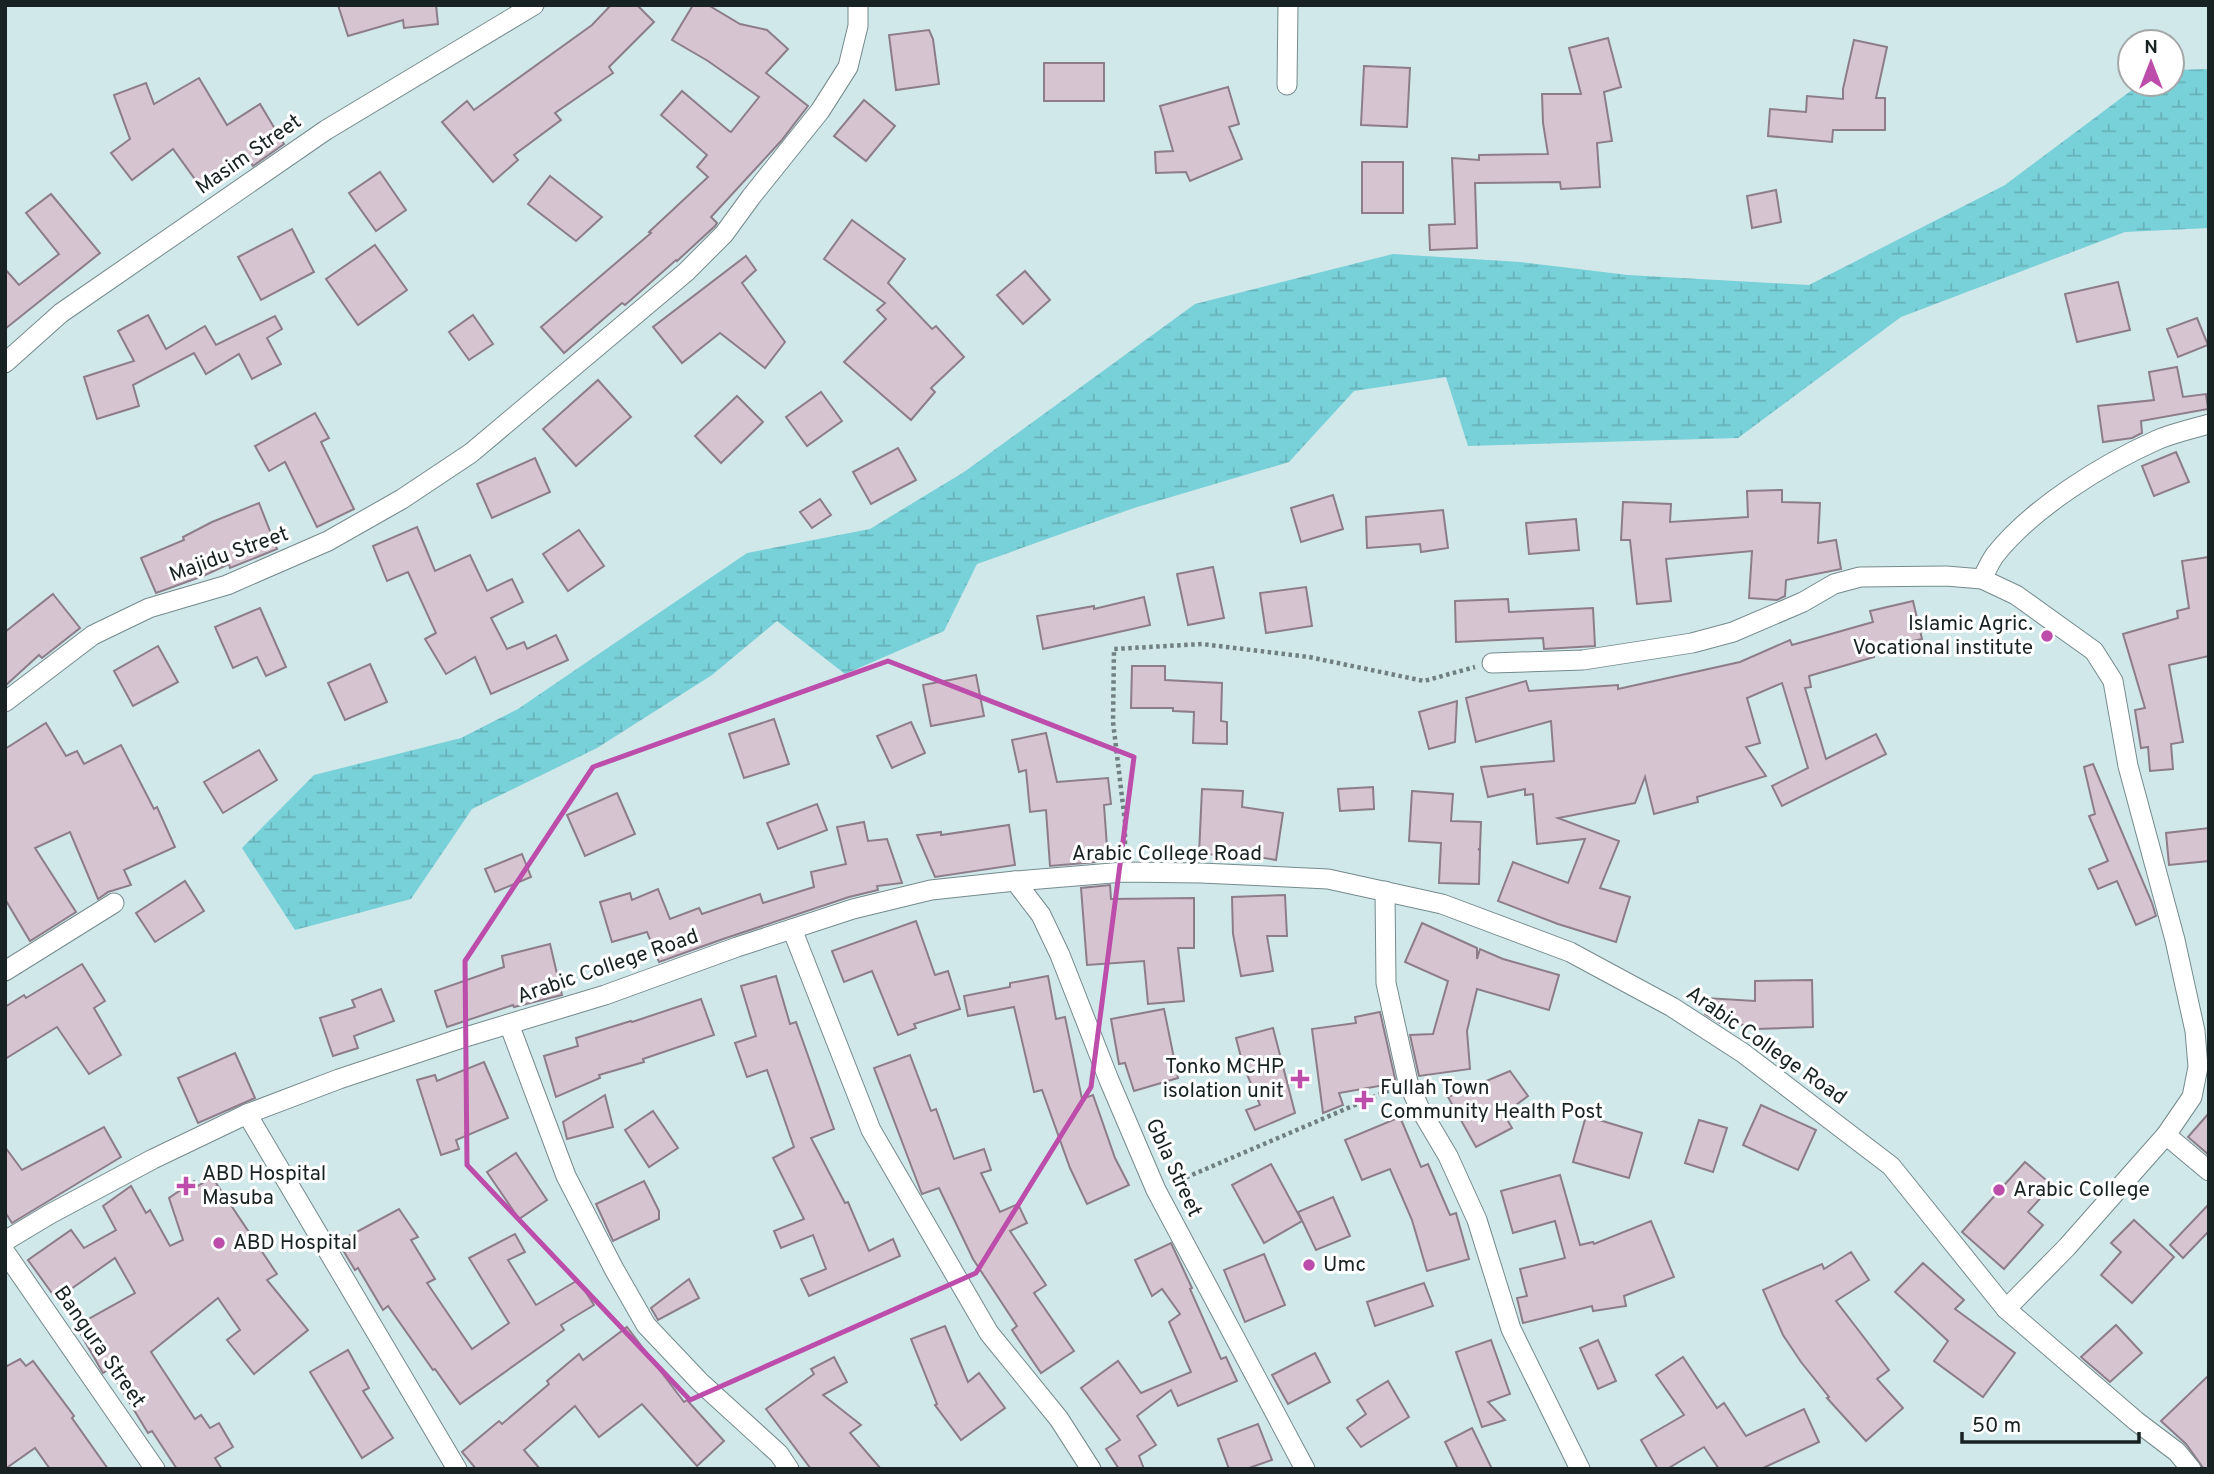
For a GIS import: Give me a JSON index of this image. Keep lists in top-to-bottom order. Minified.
{"streets":{"street":["Masim Street","Majidu Street","Arabic College Road","Gbla Street","Bangura Street"]},"crossings":[["Arabic College Road","Gbla Street"]],"places":{"other":["Islamic Agric. Vocational institute","Arabic College","ABD Hospital","Umc"],"health":["Tonko MCHP isolation unit","Fullah Town Community Health Post","ABD Hospital Masuba"]},"scale_bar":"50 m","north":"top"}
